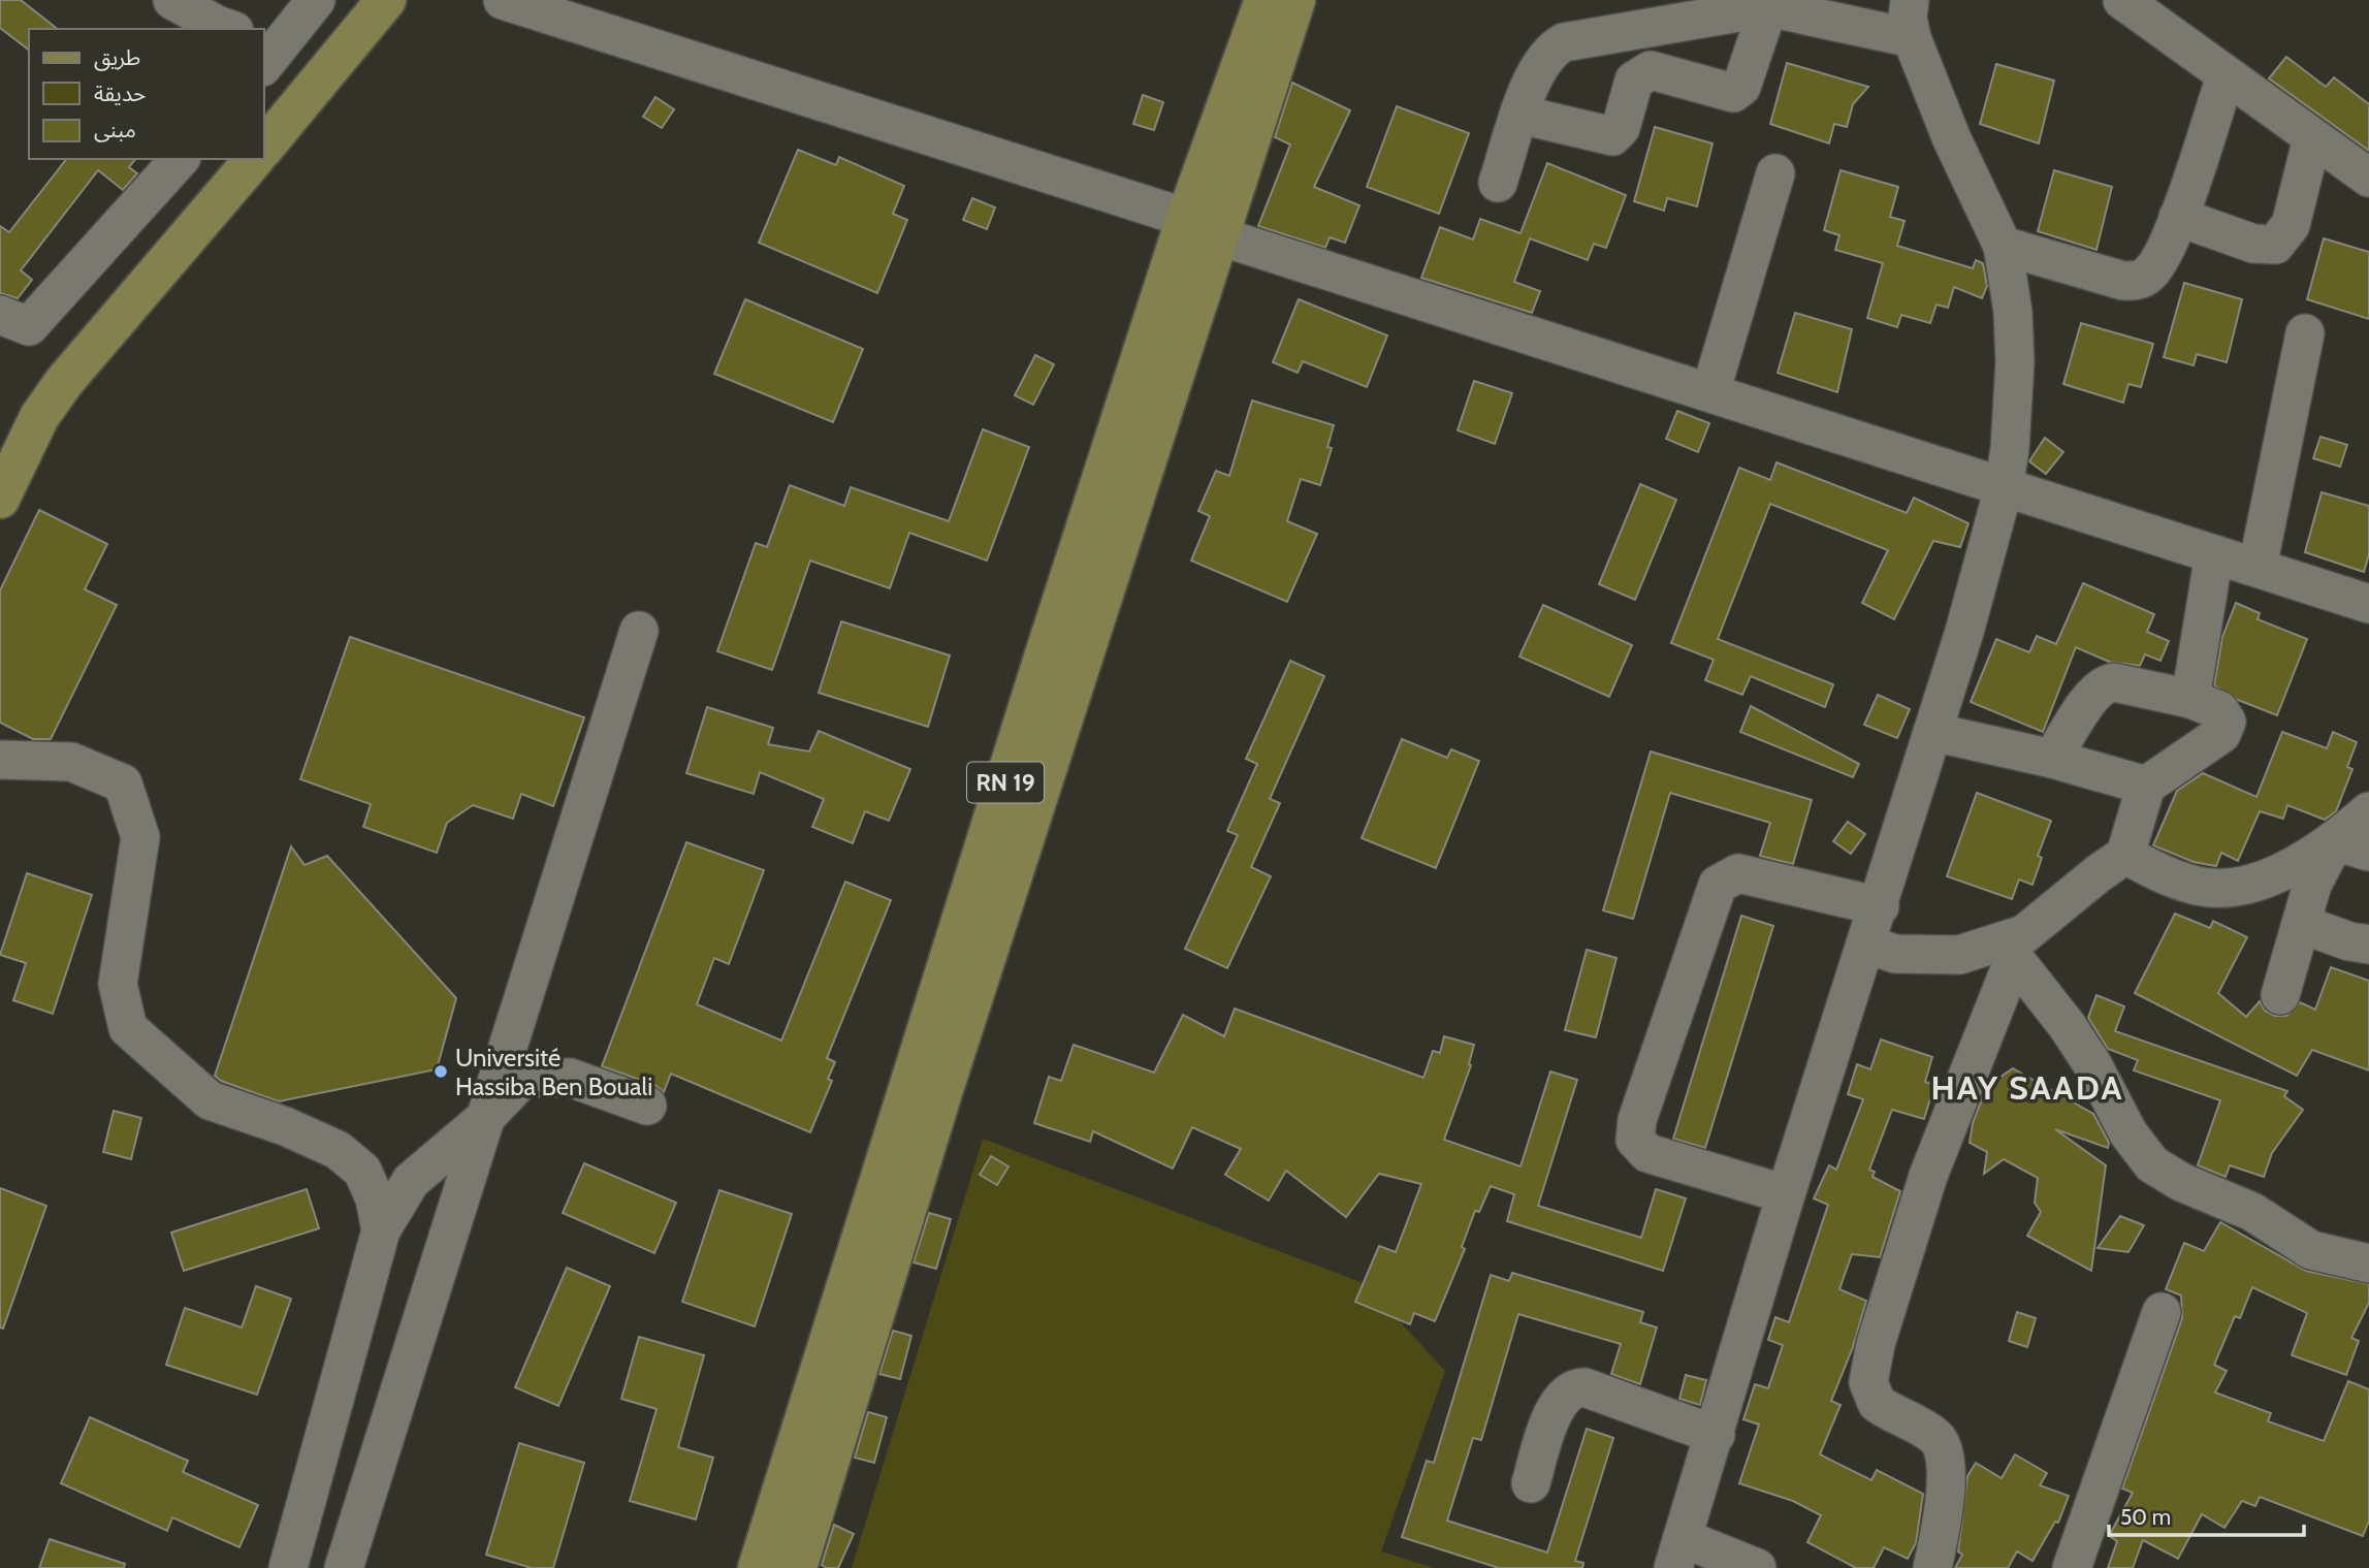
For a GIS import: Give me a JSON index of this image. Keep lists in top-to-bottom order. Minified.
{"streets":{"main road":["RN 19"]},"districts":["HAY SAADA"],"places":["Université Hassiba Ben Bouali"],"legend":["طريق","حديقة","مبنى"],"scale_bar":"50 m"}
